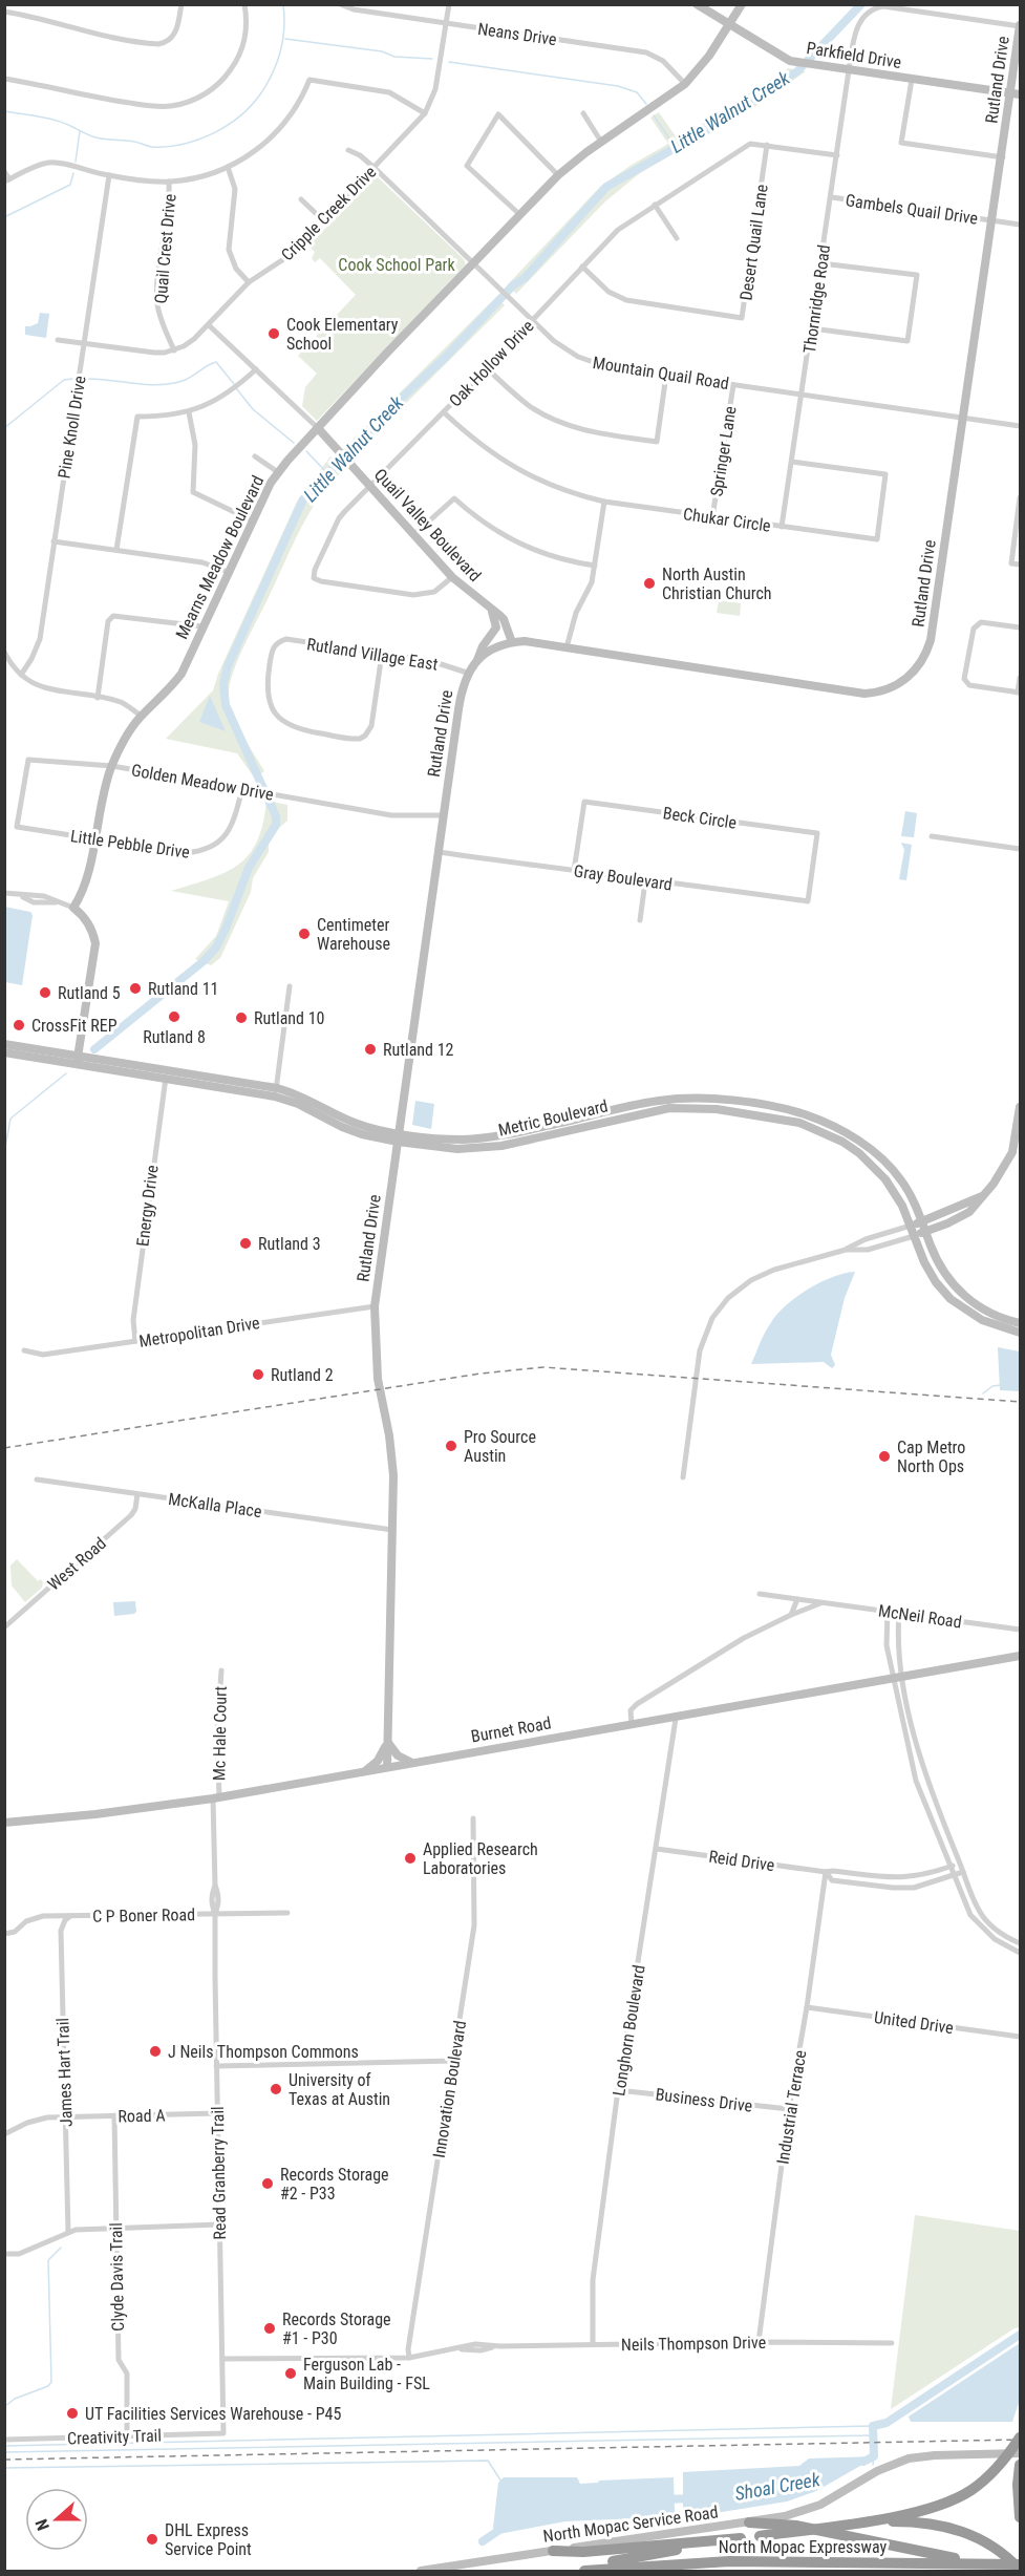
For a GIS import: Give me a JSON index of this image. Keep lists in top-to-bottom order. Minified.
{"streets":{"highway":["North Mopac Expressway"],"street":["Neans Drive","Parkfield Drive","Rutland Drive","Gambels Quail Drive","Cripple Creek Drive","Desert Quail Lane","Quail Crest Drive","Thornridge Road","Oak Hollow Drive","Mountain Quail Road","Pine Knoll Drive","Springer Lane","Chukar Circle","Quail Valley Boulevard","Mearns Meadow Boulevard","Rutland Village East","Golden Meadow Drive","Beck Circle","Little Pebble Drive","Gray Boulevard","Metric Boulevard","Energy Drive","Metropolitan Drive","McKalla Place","West Road","McNeil Road","Burnet Road","Mc Hale Court","Reid Drive","C P Boner Road","United Drive","Longhorn Boulevard","James Hart Trail","Innovation Boulevard","Business Drive","Industrial Terrace","Road A","Read Granberry Trail","Clyde Davis Trail","Neils Thompson Drive","Creativity Trail","North Mopac Service Road"]},"crossings":[["Neans Drive","Cripple Creek Drive"],["Neans Drive","Mearns Meadow Boulevard"],["Parkfield Drive","Rutland Drive"],["Parkfield Drive","Thornridge Road"],["Parkfield Drive","Mearns Meadow Boulevard"],["Rutland Drive","Gambels Quail Drive"],["Rutland Drive","Thornridge Road"],["Rutland Drive","Mountain Quail Road"],["Rutland Drive","Quail Valley Boulevard"],["Rutland Drive","Rutland Village East"],["Rutland Drive","Golden Meadow Drive"],["Rutland Drive","Gray Boulevard"],["Rutland Drive","Metric Boulevard"],["Rutland Drive","Metropolitan Drive"],["Rutland Drive","McKalla Place"],["Rutland Drive","Burnet Road"],["Gambels Quail Drive","Thornridge Road"],["Cripple Creek Drive","Quail Crest Drive"],["Cripple Creek Drive","Mountain Quail Road"],["Cripple Creek Drive","Quail Valley Boulevard"],["Desert Quail Lane","Oak Hollow Drive"],["Thornridge Road","Oak Hollow Drive"],["Thornridge Road","Mountain Quail Road"],["Thornridge Road","Chukar Circle"],["Oak Hollow Drive","Mountain Quail Road"],["Oak Hollow Drive","Chukar Circle"],["Oak Hollow Drive","Quail Valley Boulevard"],["Mountain Quail Road","Springer Lane"],["Mountain Quail Road","Mearns Meadow Boulevard"],["Springer Lane","Chukar Circle"],["Quail Valley Boulevard","Mearns Meadow Boulevard"],["Mearns Meadow Boulevard","Golden Meadow Drive"],["Mearns Meadow Boulevard","Little Pebble Drive"],["Golden Meadow Drive","Little Pebble Drive"],["Beck Circle","Gray Boulevard"],["Metric Boulevard","Energy Drive"],["Energy Drive","Metropolitan Drive"],["McKalla Place","West Road"],["McNeil Road","Burnet Road"],["Burnet Road","Mc Hale Court"],["Burnet Road","Longhorn Boulevard"],["Burnet Road","Read Granberry Trail"],["Mc Hale Court","Read Granberry Trail"],["Reid Drive","Longhorn Boulevard"],["Reid Drive","Industrial Terrace"],["C P Boner Road","James Hart Trail"],["C P Boner Road","Read Granberry Trail"],["United Drive","Industrial Terrace"],["Longhorn Boulevard","Business Drive"],["Longhorn Boulevard","Neils Thompson Drive"],["James Hart Trail","Road A"],["Innovation Boulevard","Neils Thompson Drive"],["Business Drive","Industrial Terrace"],["Industrial Terrace","Neils Thompson Drive"],["Road A","Read Granberry Trail"],["Road A","Clyde Davis Trail"],["Read Granberry Trail","Neils Thompson Drive"],["Read Granberry Trail","Creativity Trail"],["Clyde Davis Trail","Creativity Trail"]],"water":["Little Walnut Creek","Shoal Creek"],"parks":["Cook School Park"],"places":["Cook Elementary School","North Austin Christian Church","Centimeter Warehouse","Rutland 11","Rutland 5","Rutland 8","Rutland 10","CrossFit REP","Rutland 12","Rutland 3","Rutland 2","Pro Source Austin","Cap Metro North Ops","Applied Research Laboratories","J Neils Thompson Commons","University of Texas at Austin","Records Storage #2 - P33","Records Storage #1 - P30","Ferguson Lab - Main Building - FSL","UT Facilities Services Warehouse - P45","DHL Express Service Point"],"north":"left"}
